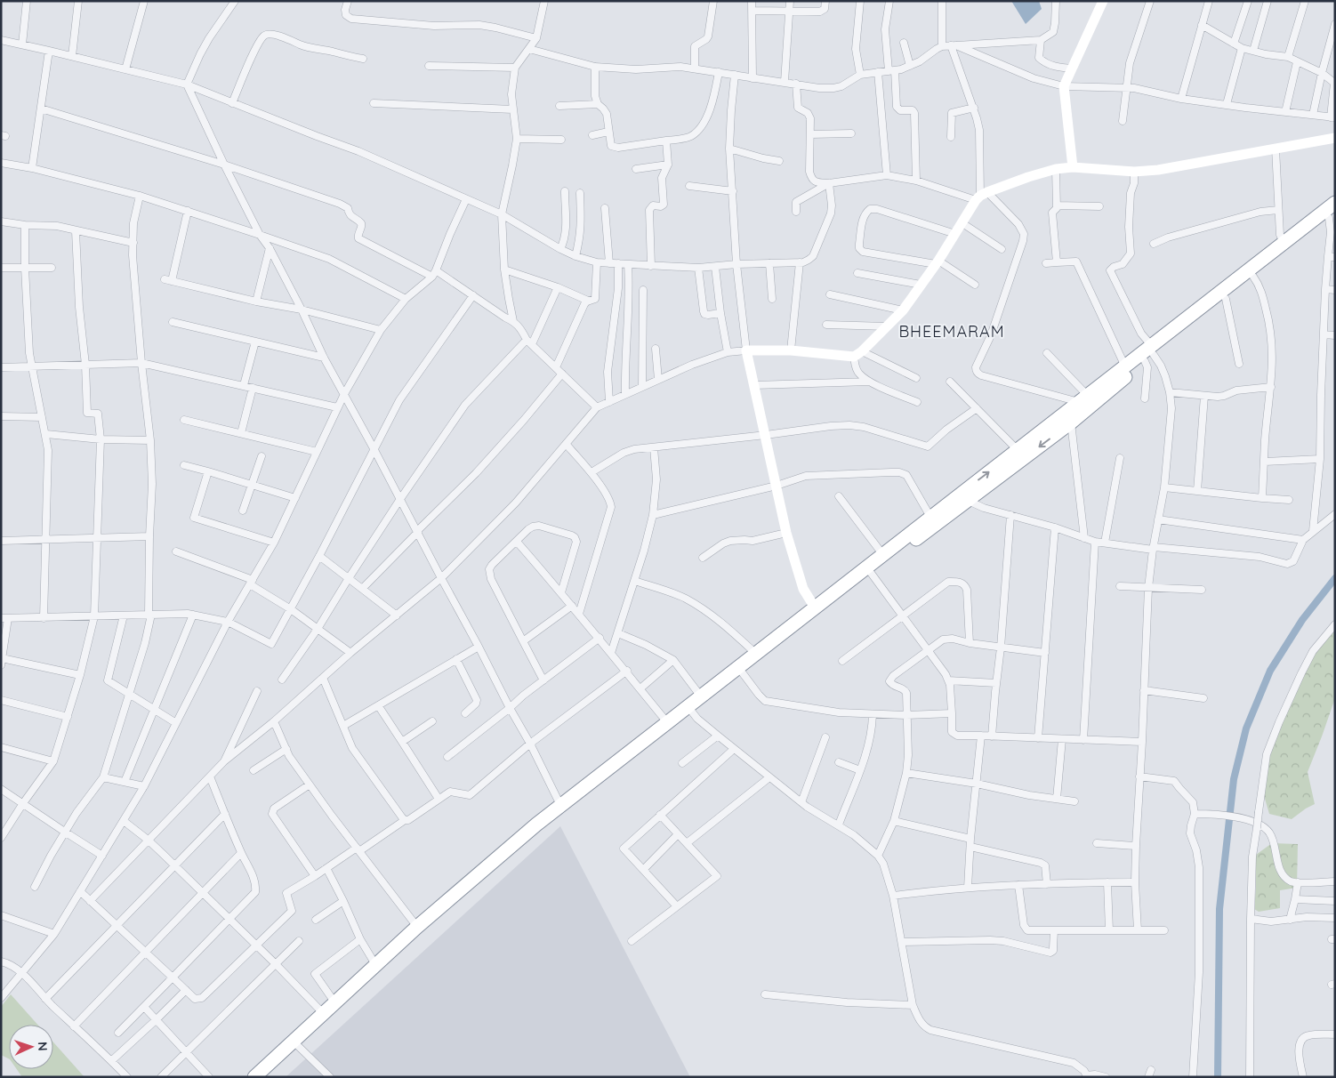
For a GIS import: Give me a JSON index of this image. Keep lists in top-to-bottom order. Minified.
{"districts":["BHEEMARAM"],"north":"right"}
